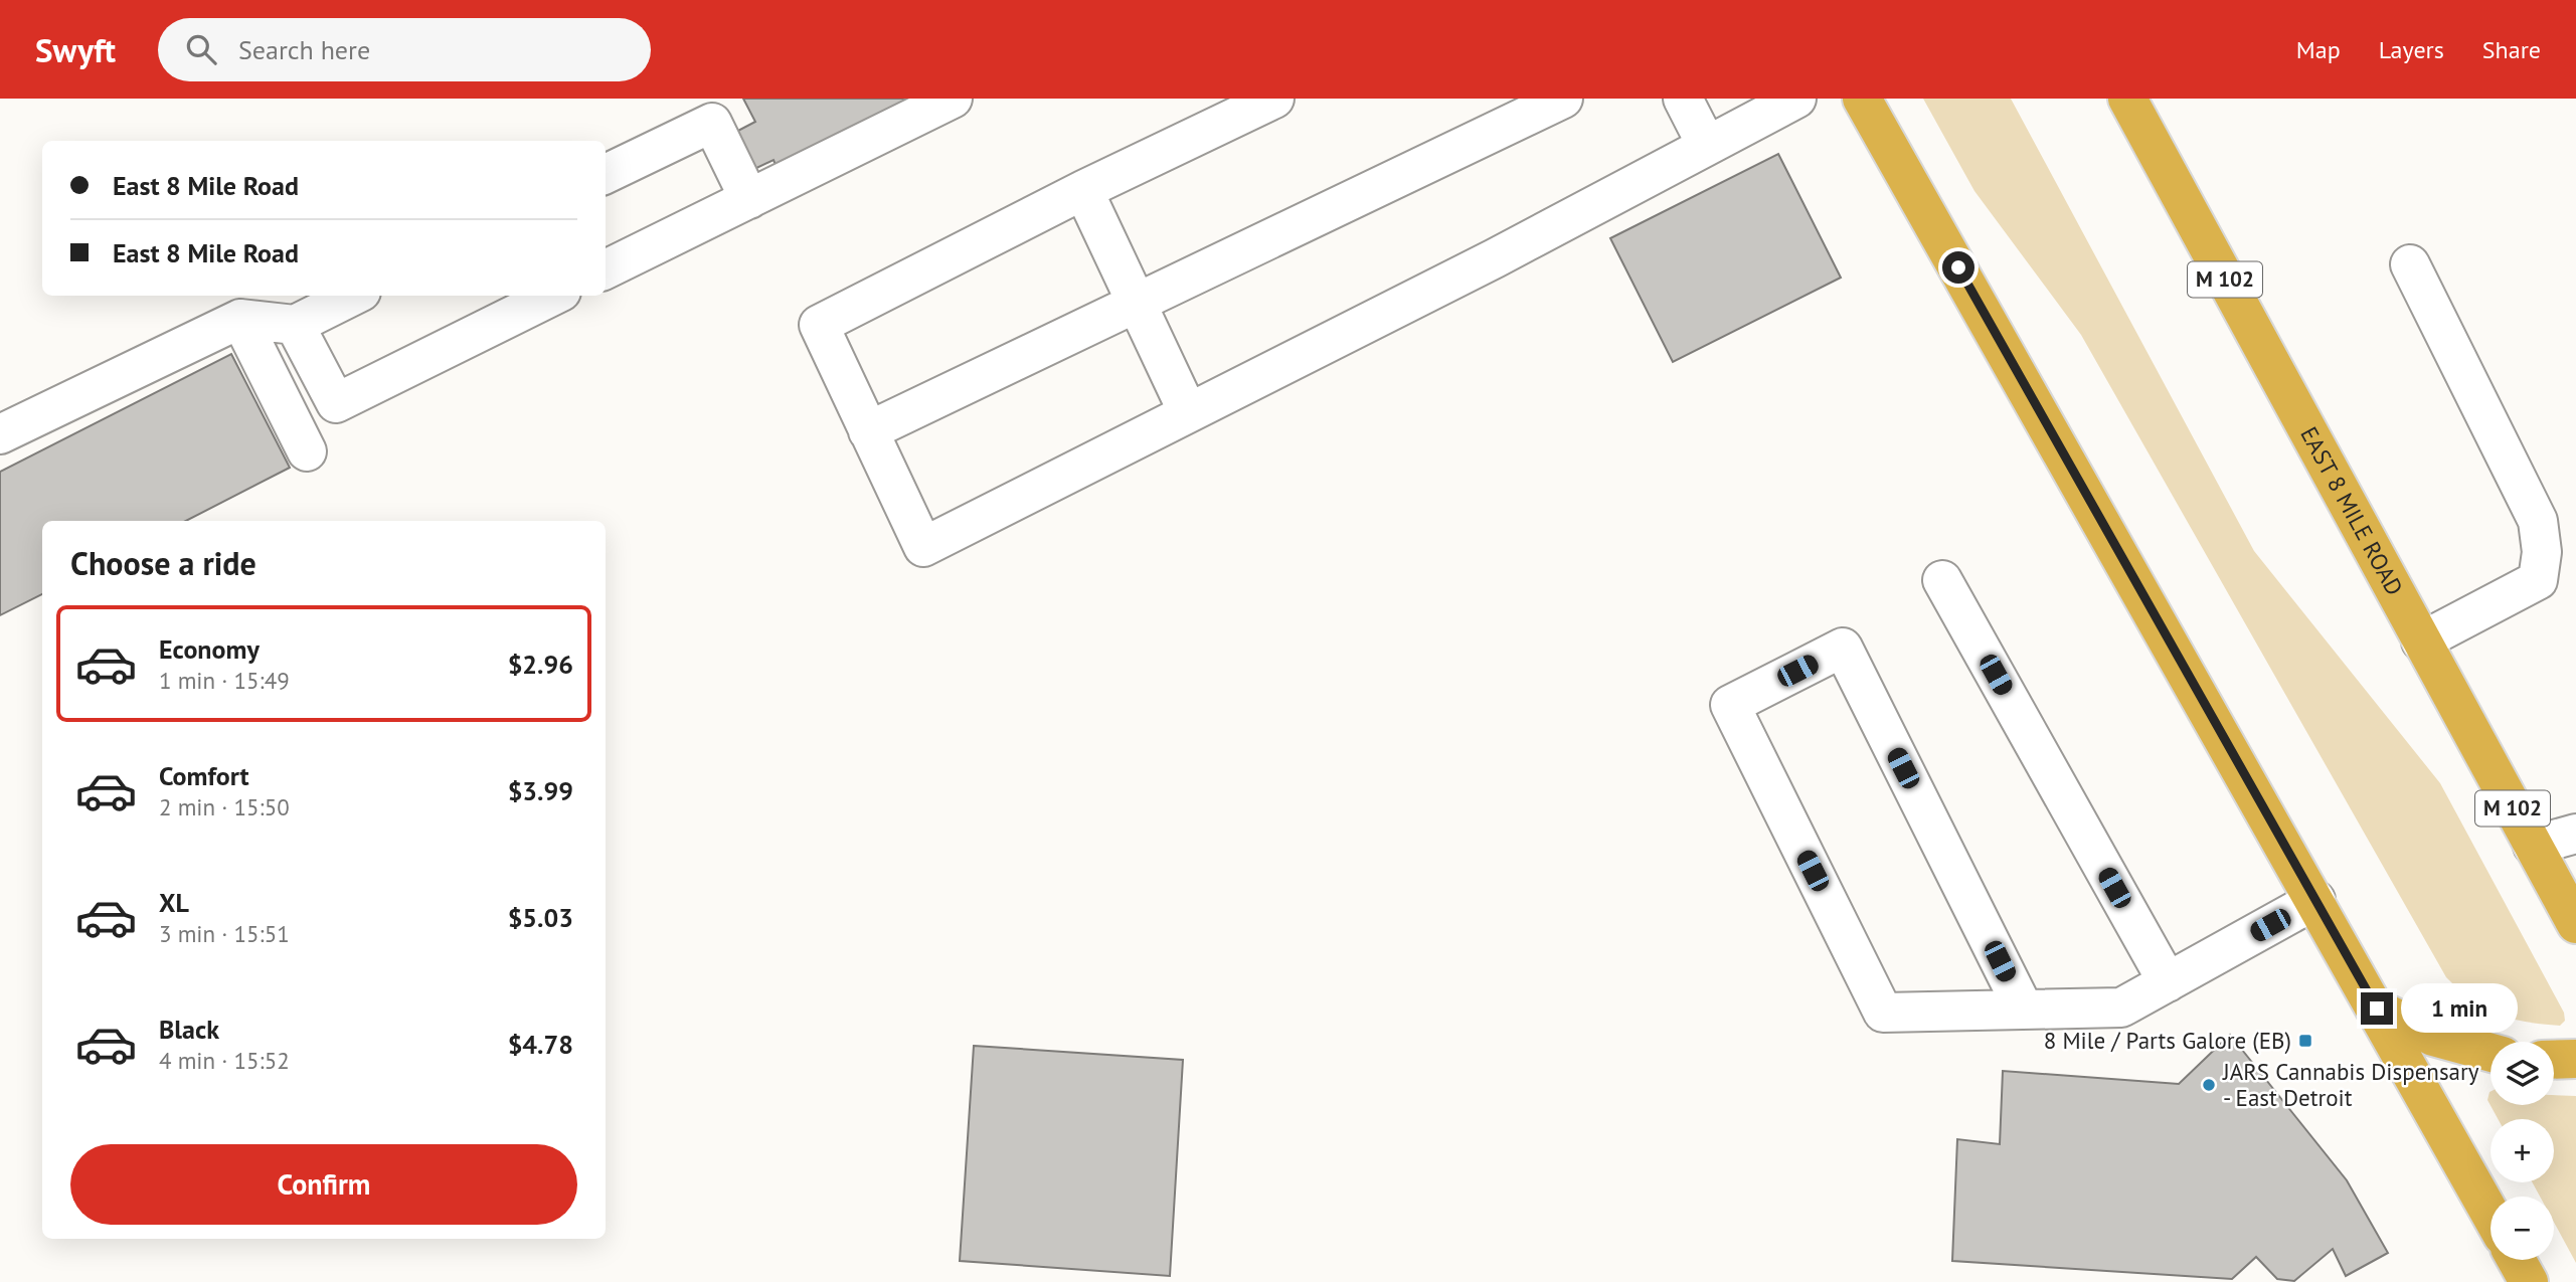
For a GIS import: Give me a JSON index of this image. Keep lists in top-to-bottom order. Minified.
{"streets":{"highway":["M 102","EAST 8 MILE ROAD"]},"places":{"transit":["8 Mile / Parts Galore (EB)"],"other":["JARS Cannabis Dispensary - East Detroit"]},"page":{"header":"Swyft","search":"Search here","nav":["Map","Layers","Share"],"banner":["East 8 Mile Road","East 8 Mile Road"],"heading":"Choose a ride","list":[{"name":"Economy","note":"1 min · 15:49","value":"$2.96"},{"name":"Comfort","note":"2 min · 15:50","value":"$3.99"},{"name":"XL","note":"3 min · 15:51","value":"$5.03"},{"name":"Black","note":"4 min · 15:52","value":"$4.78"}],"bubble":"1 min","map_buttons":["+","−"],"buttons":"Confirm"}}
